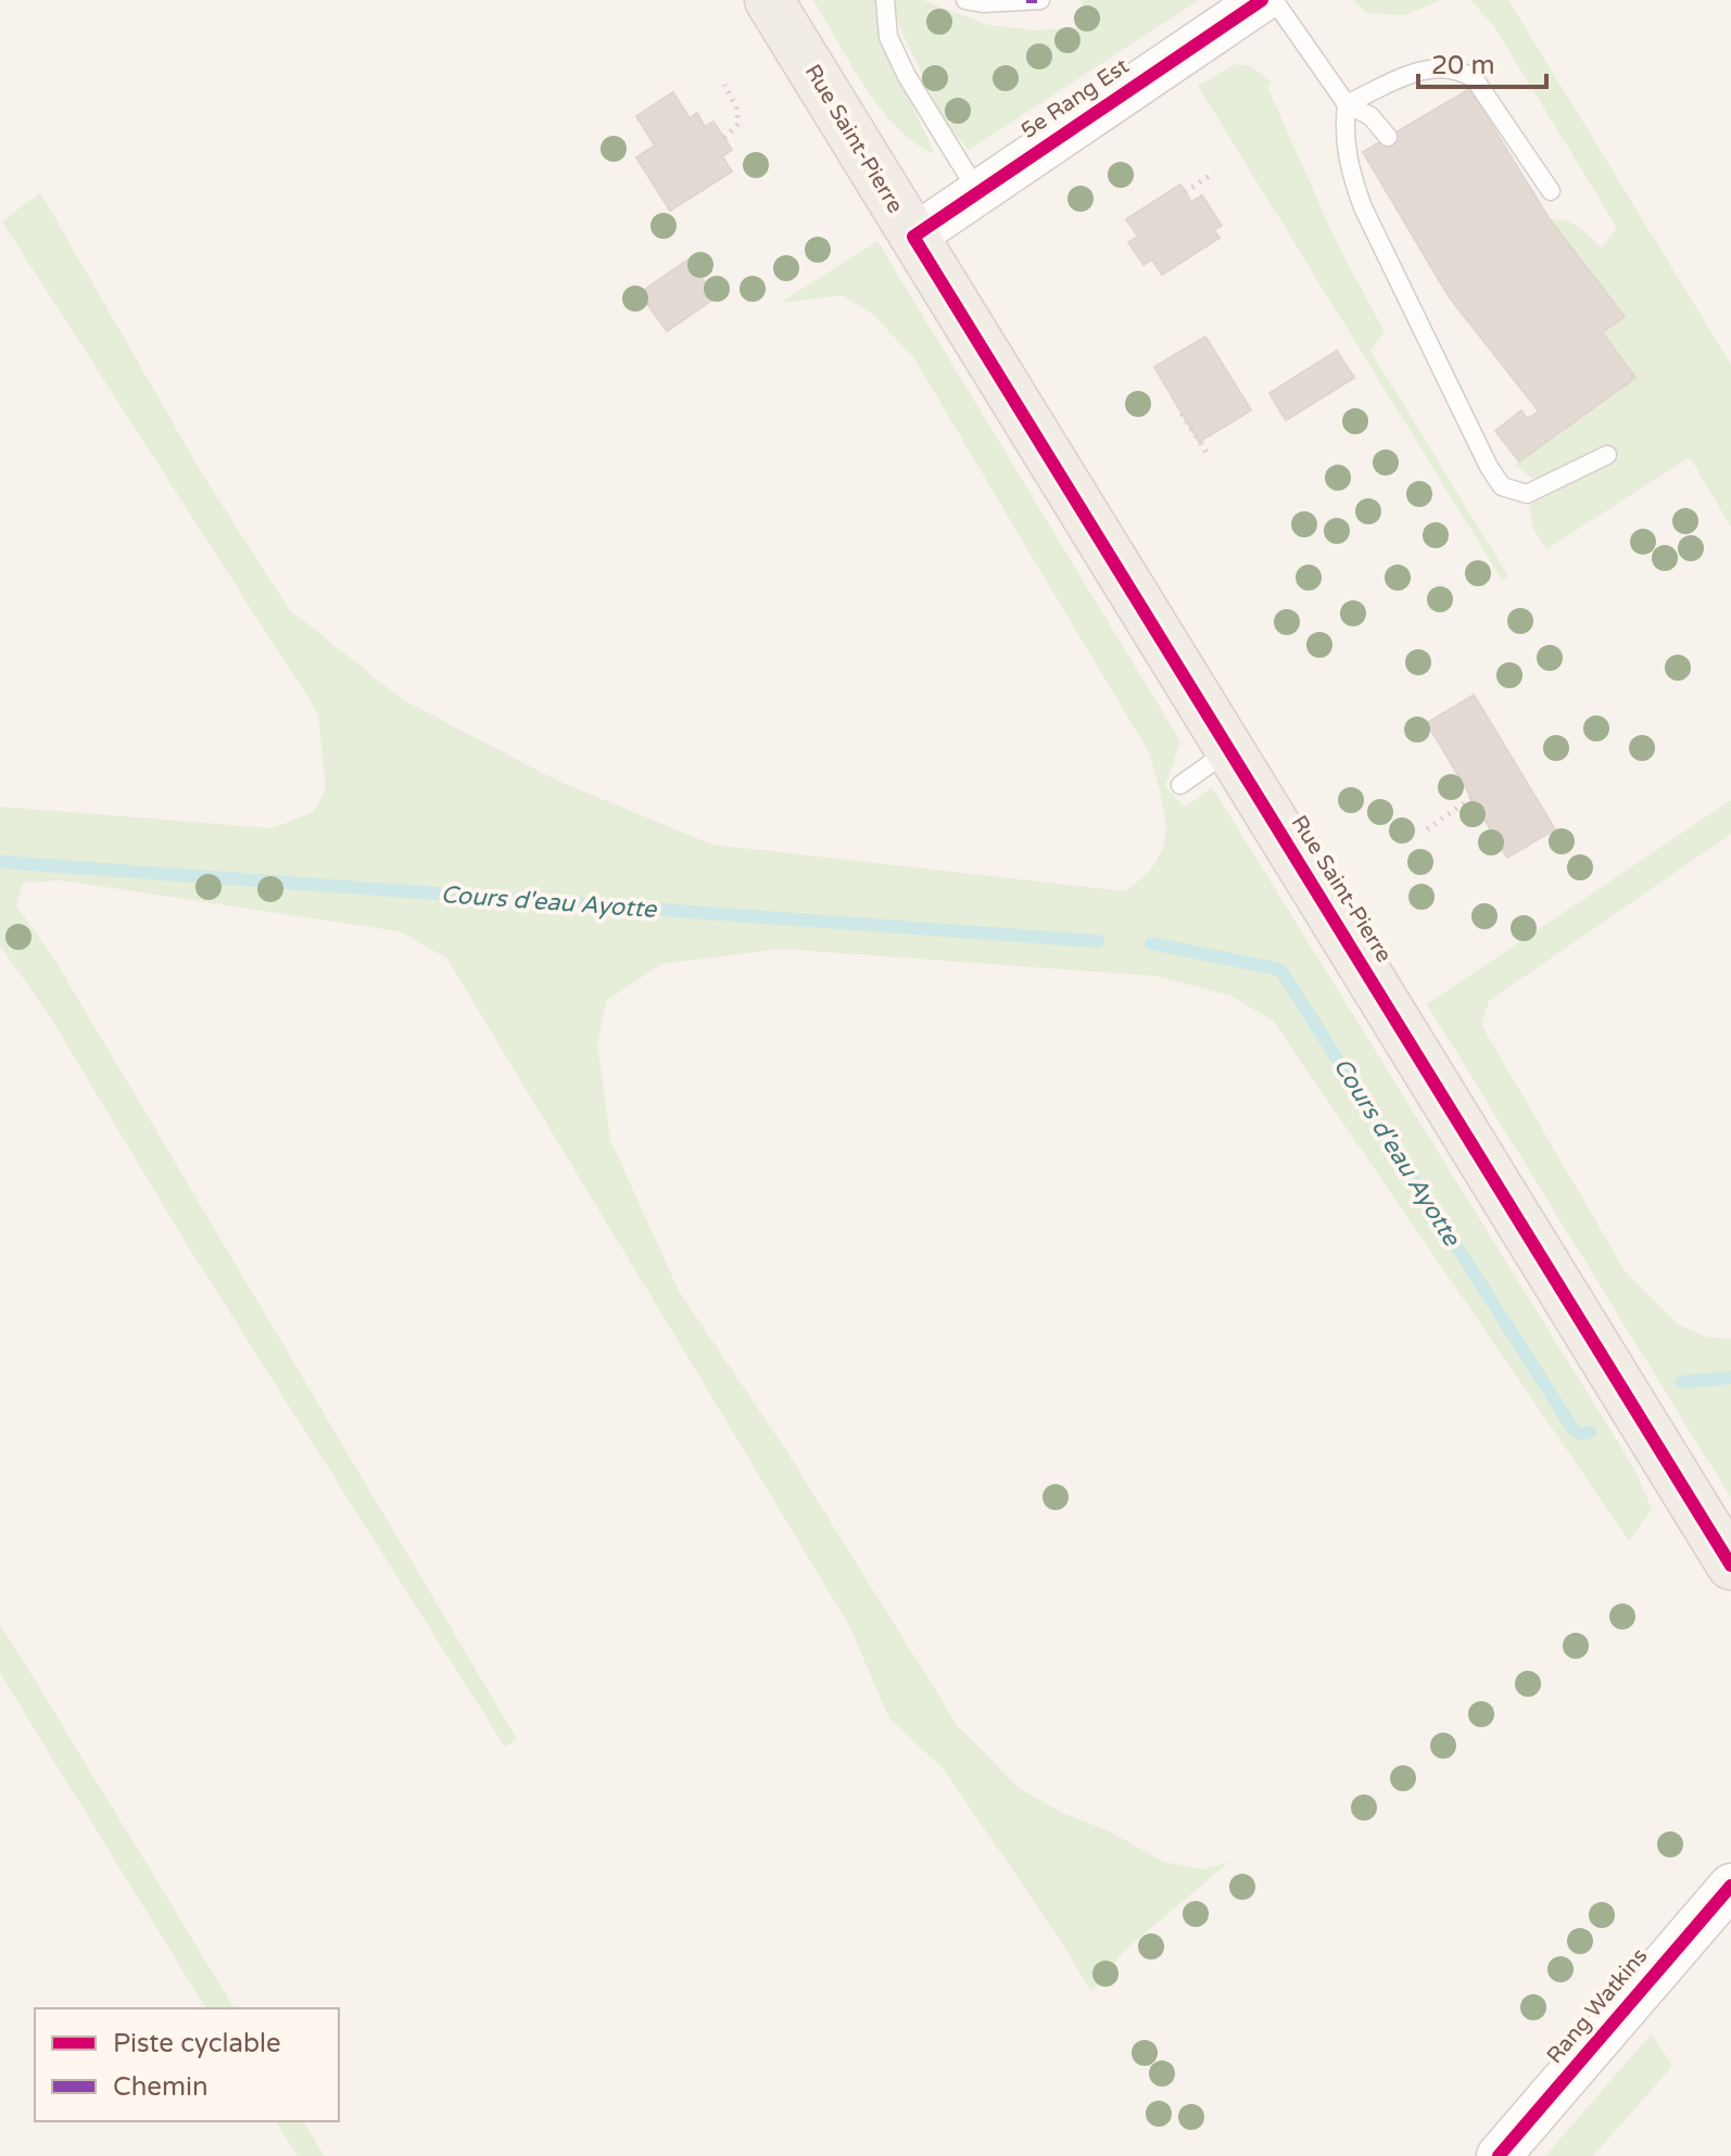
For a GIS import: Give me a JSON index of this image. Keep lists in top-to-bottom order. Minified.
{"streets":{"main road":["Rue Saint-Pierre"],"street":["5e Rang Est","Rang Watkins"]},"crossings":[["5e Rang Est","Rue Saint-Pierre"]],"water":["Cours d'eau Ayotte"],"legend":["Piste cyclable","Chemin"],"scale_bar":"20 m"}
